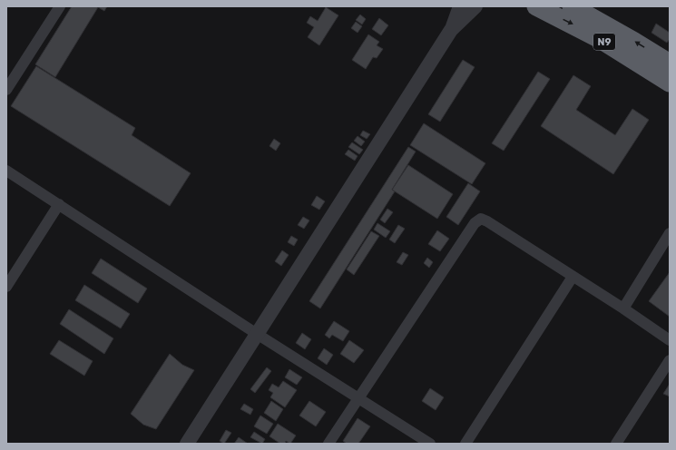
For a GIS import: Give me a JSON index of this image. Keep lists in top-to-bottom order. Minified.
{"streets":{"highway":["N9"]}}
